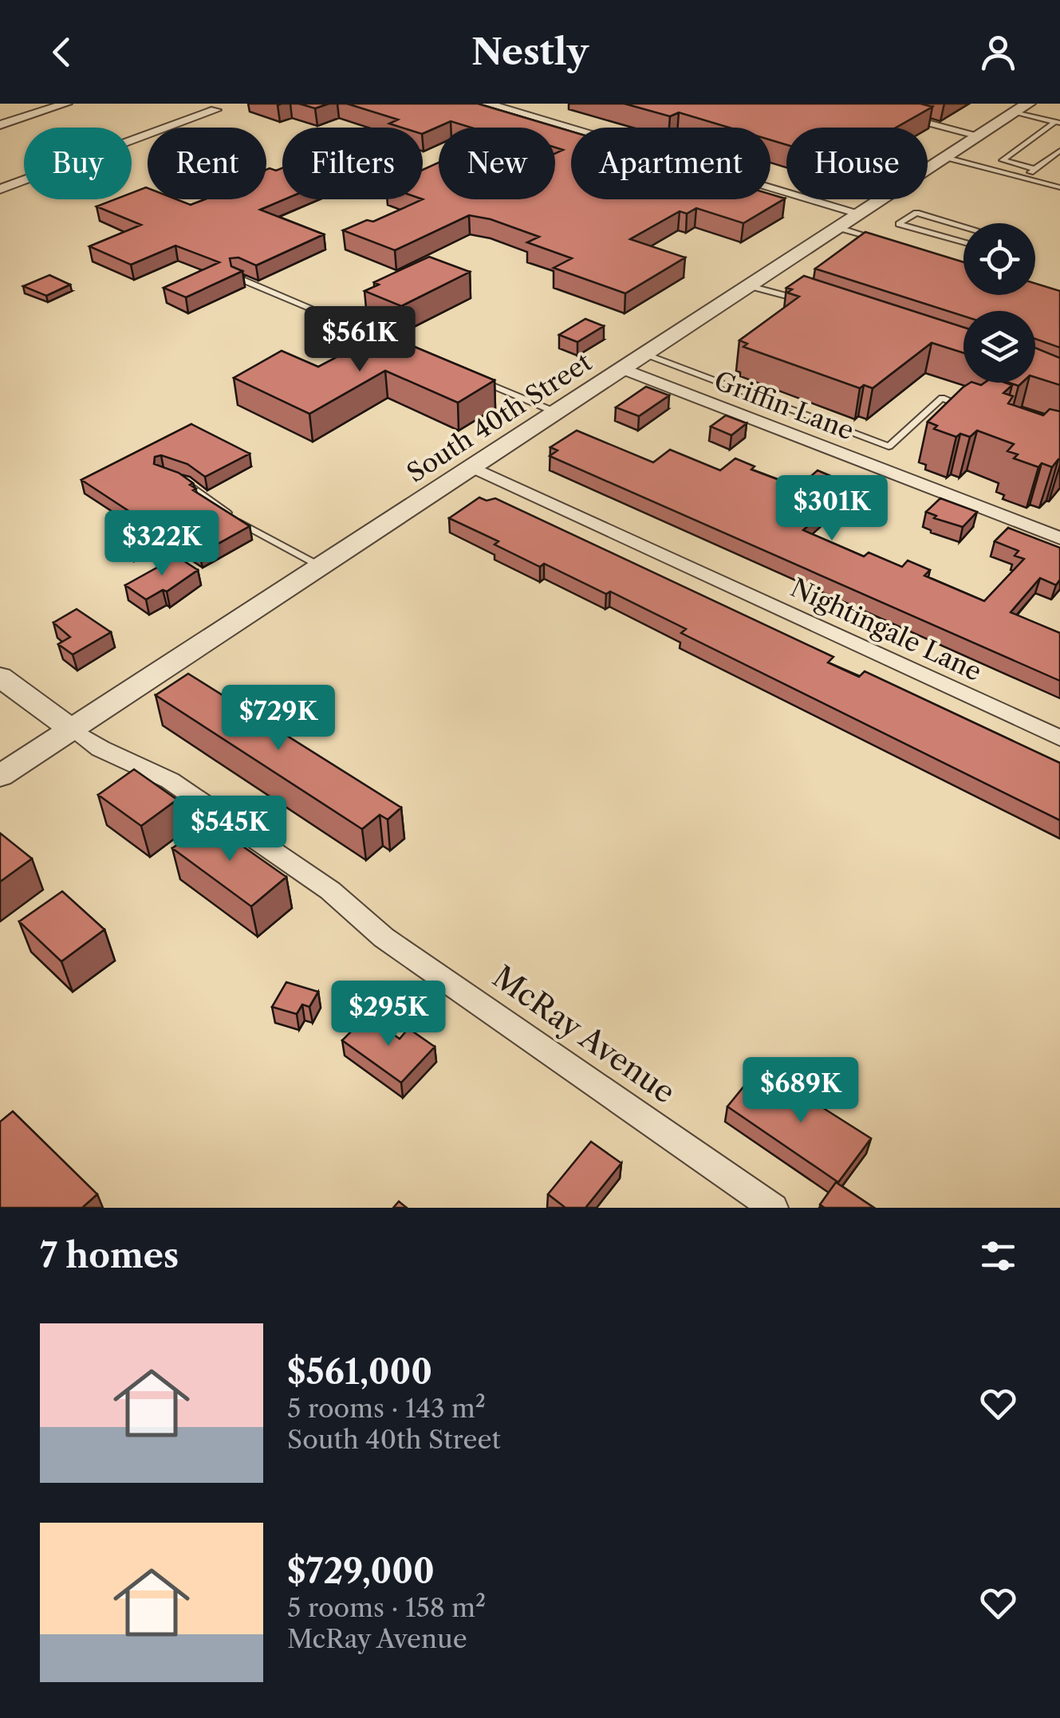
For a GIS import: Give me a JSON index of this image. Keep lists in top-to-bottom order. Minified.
{"streets":{"street":["Griffin Lane","South 40th Street","Nightingale Lane","McRay Avenue"]},"crossings":[["Griffin Lane","South 40th Street"],["South 40th Street","Nightingale Lane"],["South 40th Street","McRay Avenue"]],"page":{"header":"Nestly","chip":["Buy","Rent","Filters","New","Apartment","House"],"price":["$561K","$301K","$322K","$729K","$545K","$295K","$689K"],"heading":"7 homes","list":[{"name":"$561,000","note":"5 rooms · 143 m² · South 40th Street"},{"name":"$729,000","note":"5 rooms · 158 m² · McRay Avenue"}]}}
